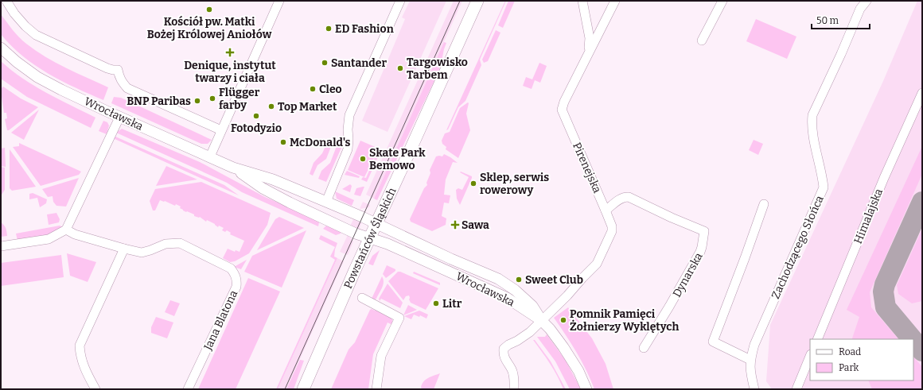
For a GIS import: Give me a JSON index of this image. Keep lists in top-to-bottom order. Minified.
{"streets":{"main road":["Powstańców Śląskich"],"street":["Wrocławska","Pirenejska","Himalajska","Zachodzącego Słońca","Dynarska","Jana Blatona"]},"crossings":[["Wrocławska","Pirenejska"],["Wrocławska","Powstańców Śląskich"],["Pirenejska","Dynarska"]],"places":{"other":["Kościół pw. Matki Bożej Królowej Aniołów","ED Fashion","Santander","Targowisko Tarbem","Cleo","Flügger farby","BNP Paribas","Top Market","Fotodyzio","McDonald's","Skate Park Bemowo","Sklep, serwis rowerowy","Sweet Club","Litr","Pomnik Pamięci Żołnierzy Wyklętych"],"health":["Denique, instytut twarzy i ciała","Sawa"]},"legend":["Road","Park"],"scale_bar":"50 m"}
